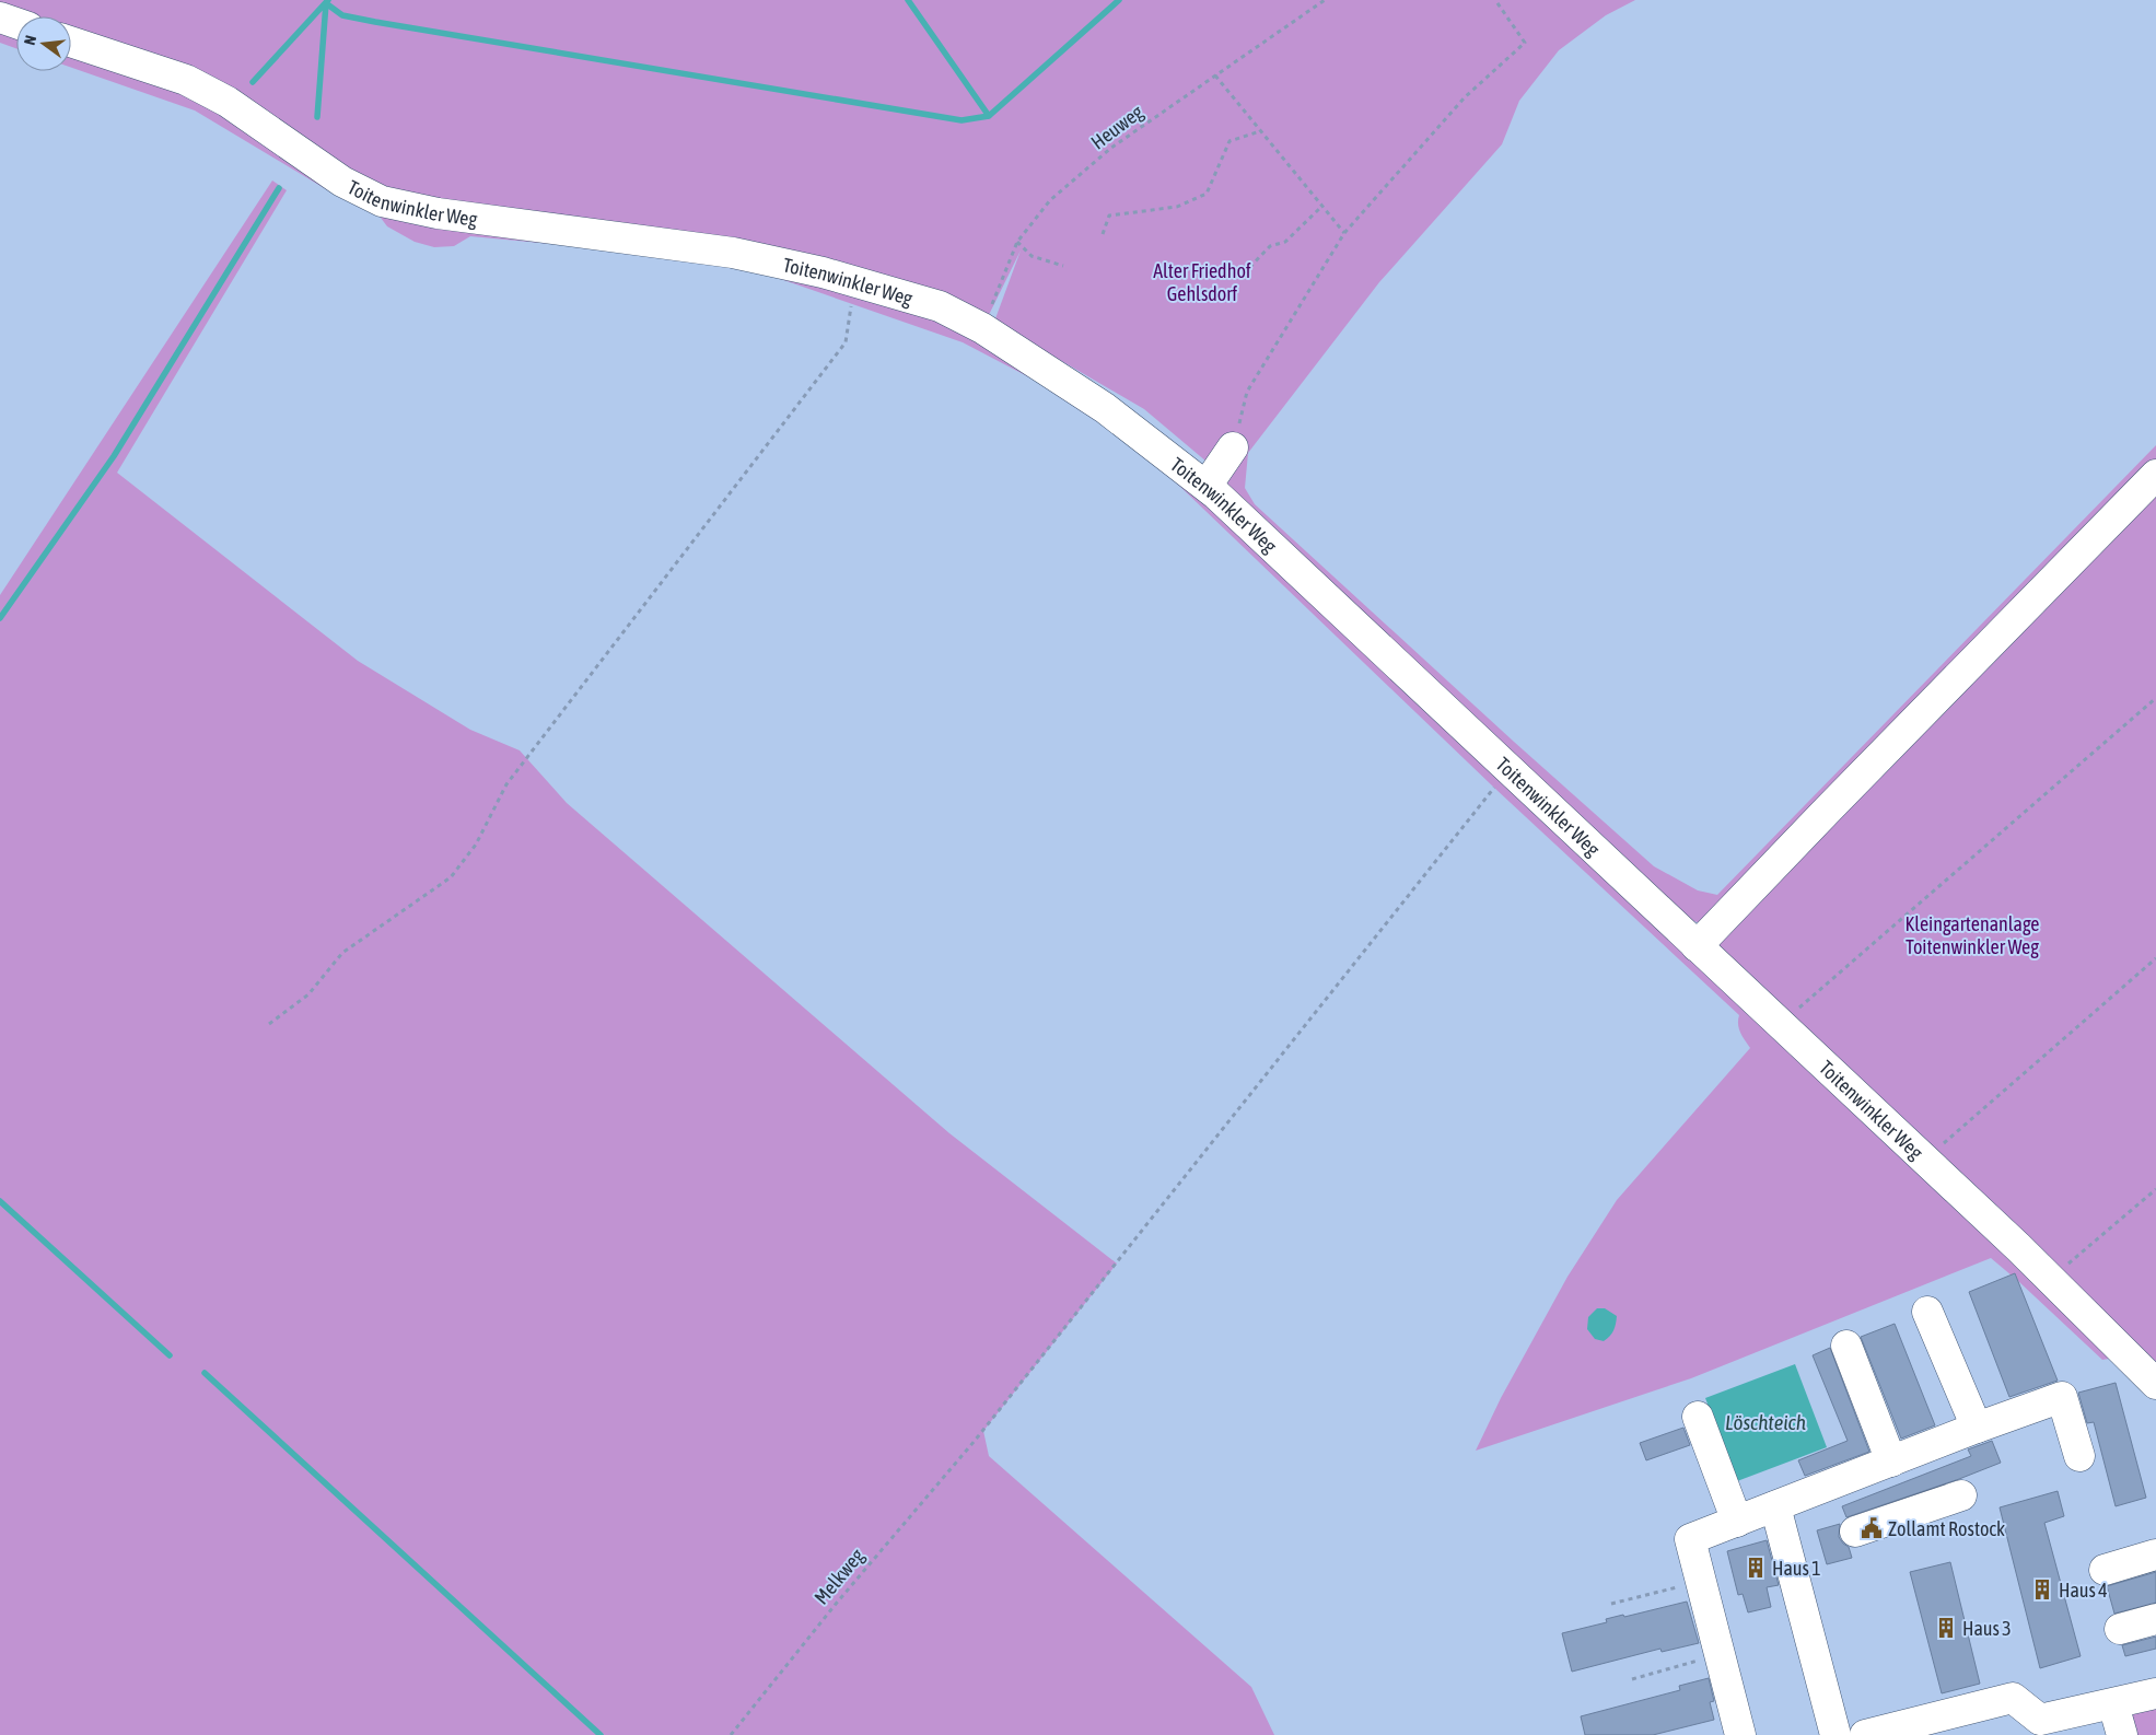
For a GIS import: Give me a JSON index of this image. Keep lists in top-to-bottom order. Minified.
{"streets":{"street":["Toitenwinkler Weg"],"path":["Heuweg","Melkweg"]},"crossings":[["Heuweg","Toitenwinkler Weg"],["Toitenwinkler Weg","Melkweg"]],"water":["Löschteich"],"parks":["Alter Friedhof Gehlsdorf","Kleingartenanlage Toitenwinkler Weg"],"places":{"public building":["Zollamt Rostock"],"building":["Haus 1","Haus 4","Haus 3"]},"north":"left"}
